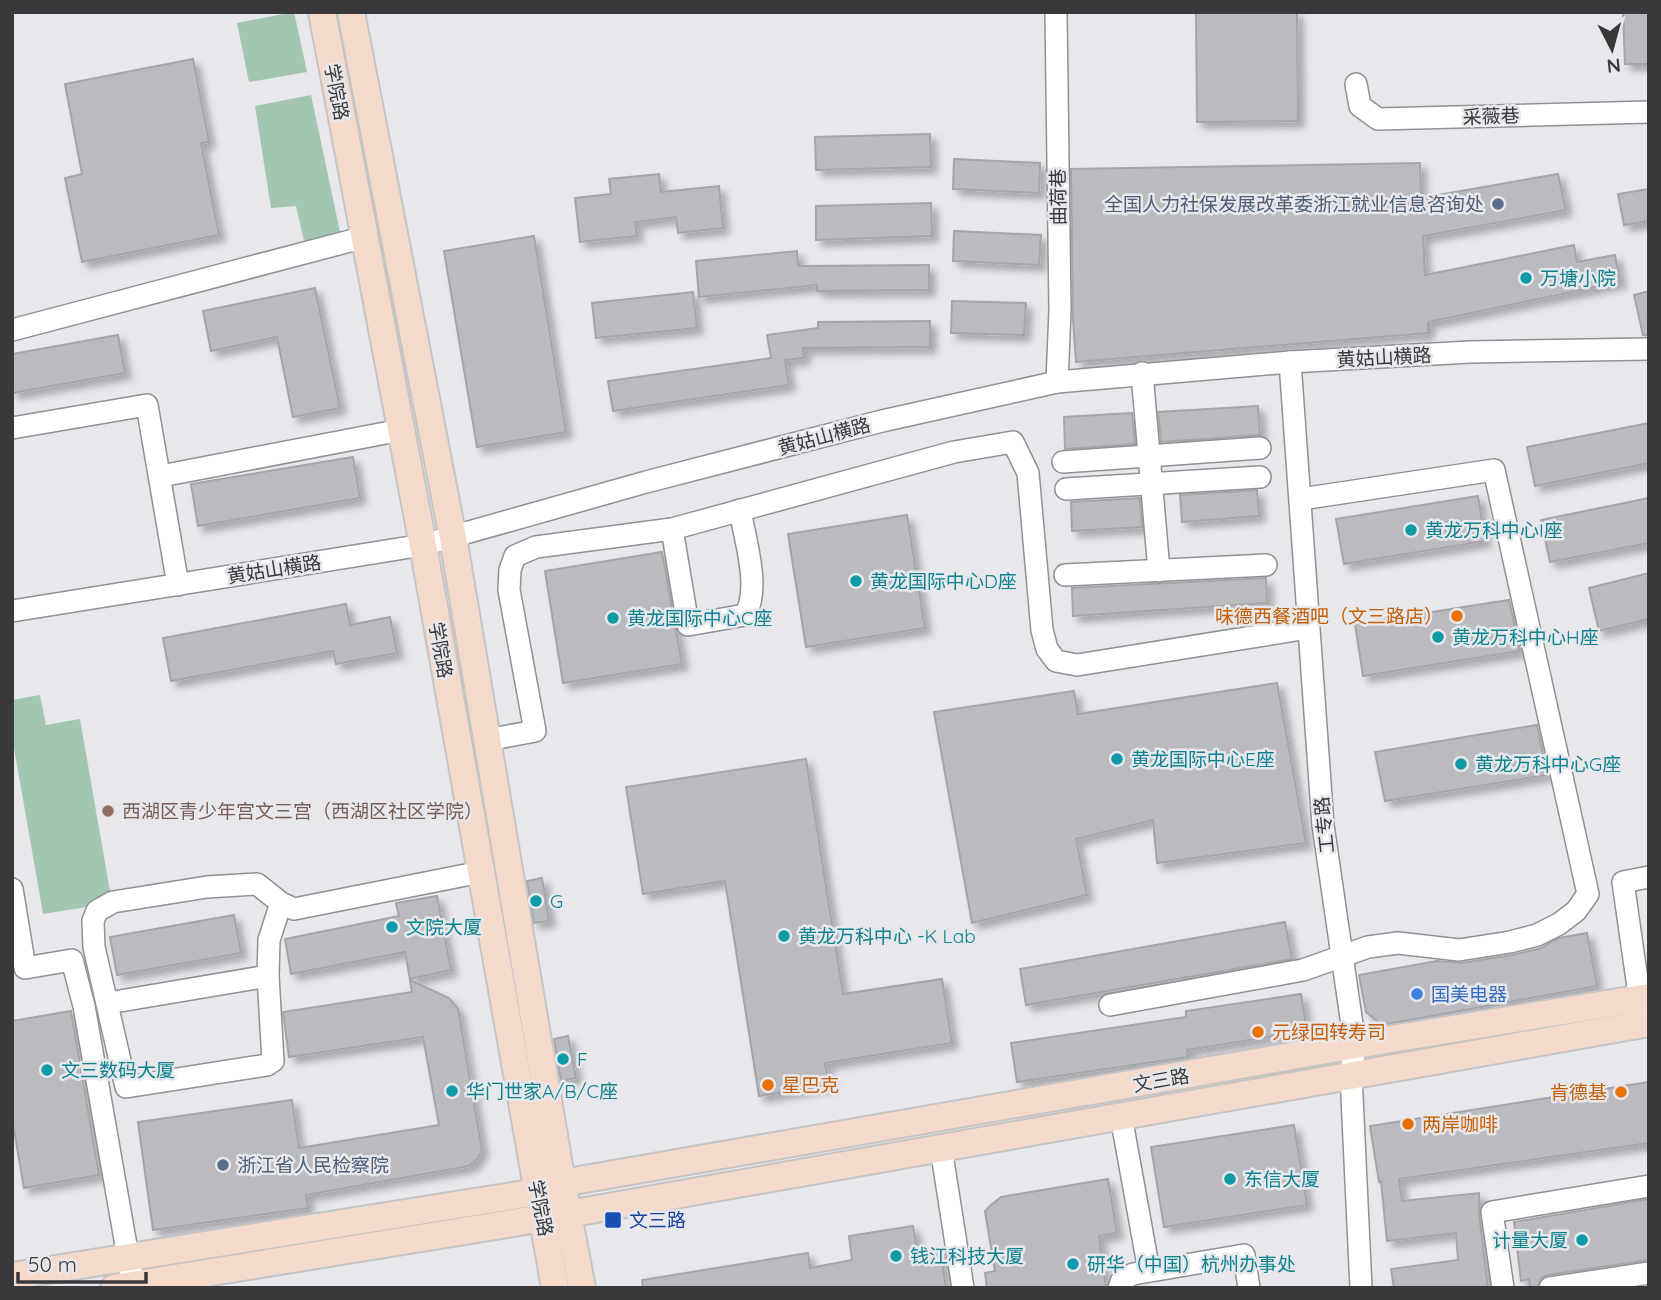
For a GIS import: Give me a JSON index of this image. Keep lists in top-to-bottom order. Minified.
{"streets":{"main road":["学院路","文三路"],"street":["采薇巷","曲荷巷","黄姑山横路","工专路"]},"crossings":[["学院路","黄姑山横路"],["学院路","文三路"],["曲荷巷","黄姑山横路"],["黄姑山横路","工专路"],["工专路","文三路"]],"places":{"other":["全国人力社保发展改革委浙江就业信息咨询处","万塘小院","黄龙万科中心I座","黄龙国际中心D座","味德西餐酒吧（文三路店）","黄龙国际中心C座","黄龙万科中心H座","黄龙国际中心E座","黄龙万科中心G座","西湖区青少年宫文三宫（西湖区社区学院）","G","文院大厦","黄龙万科中心 -K Lab","国美电器","元绿回转寿司","F","文三数码大厦","星巴克","华门世家A/B/C座","肯德基","两岸咖啡","浙江省人民检察院","东信大厦","计量大厦","钱江科技大厦","研华（中国）杭州办事处"],"transit":["文三路"]},"scale_bar":"50 m","north":"bottom"}
